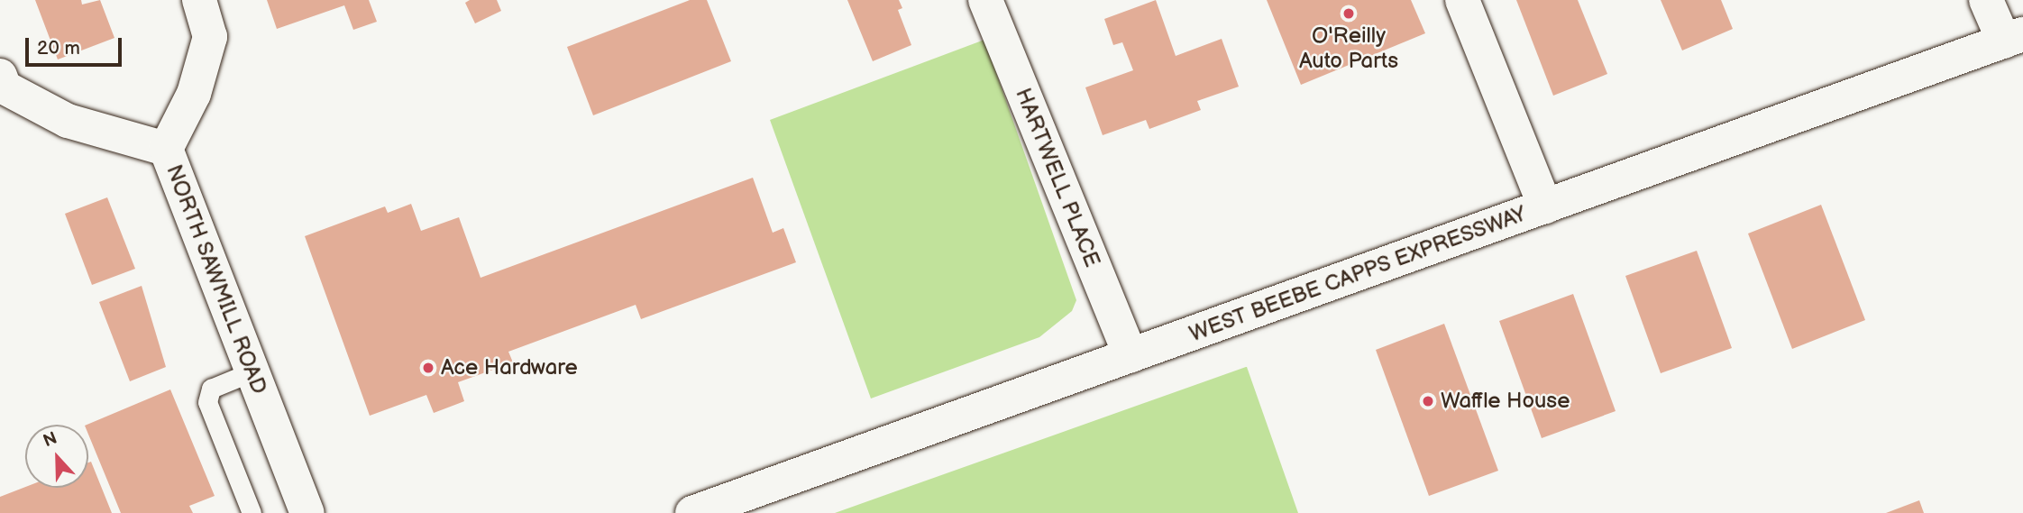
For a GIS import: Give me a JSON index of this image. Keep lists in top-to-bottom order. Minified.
{"streets":{"street":["HARTWELL PLACE","WEST BEEBE CAPPS EXPRESSWAY","NORTH SAWMILL ROAD"]},"crossings":[["HARTWELL PLACE","WEST BEEBE CAPPS EXPRESSWAY"]],"places":["O'Reilly Auto Parts","Ace Hardware","Waffle House"],"scale_bar":"20 m","north":"top"}
